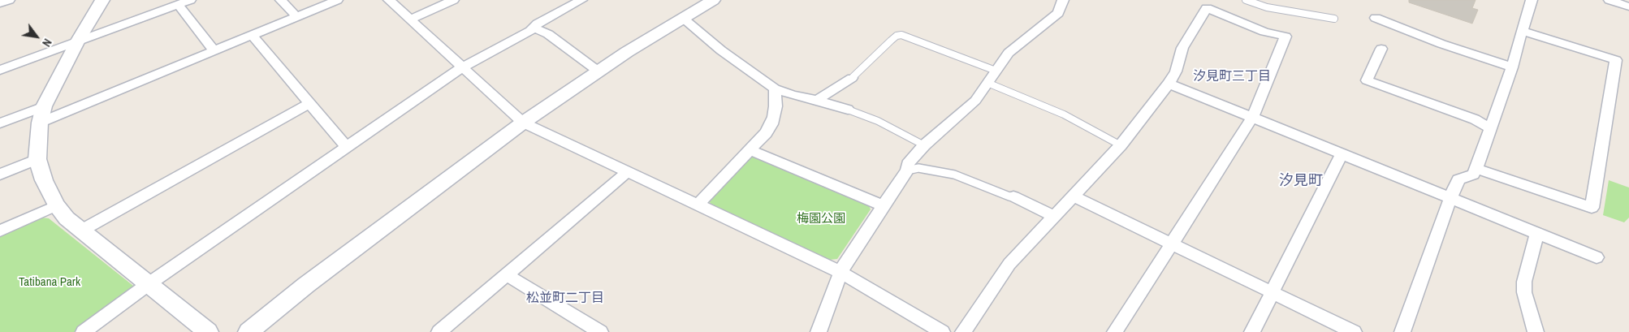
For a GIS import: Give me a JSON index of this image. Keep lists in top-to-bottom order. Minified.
{"districts":["汐見町三丁目","汐見町","松並町二丁目"],"parks":["梅園公園","Tatibana Park"],"north":"bottom right"}
